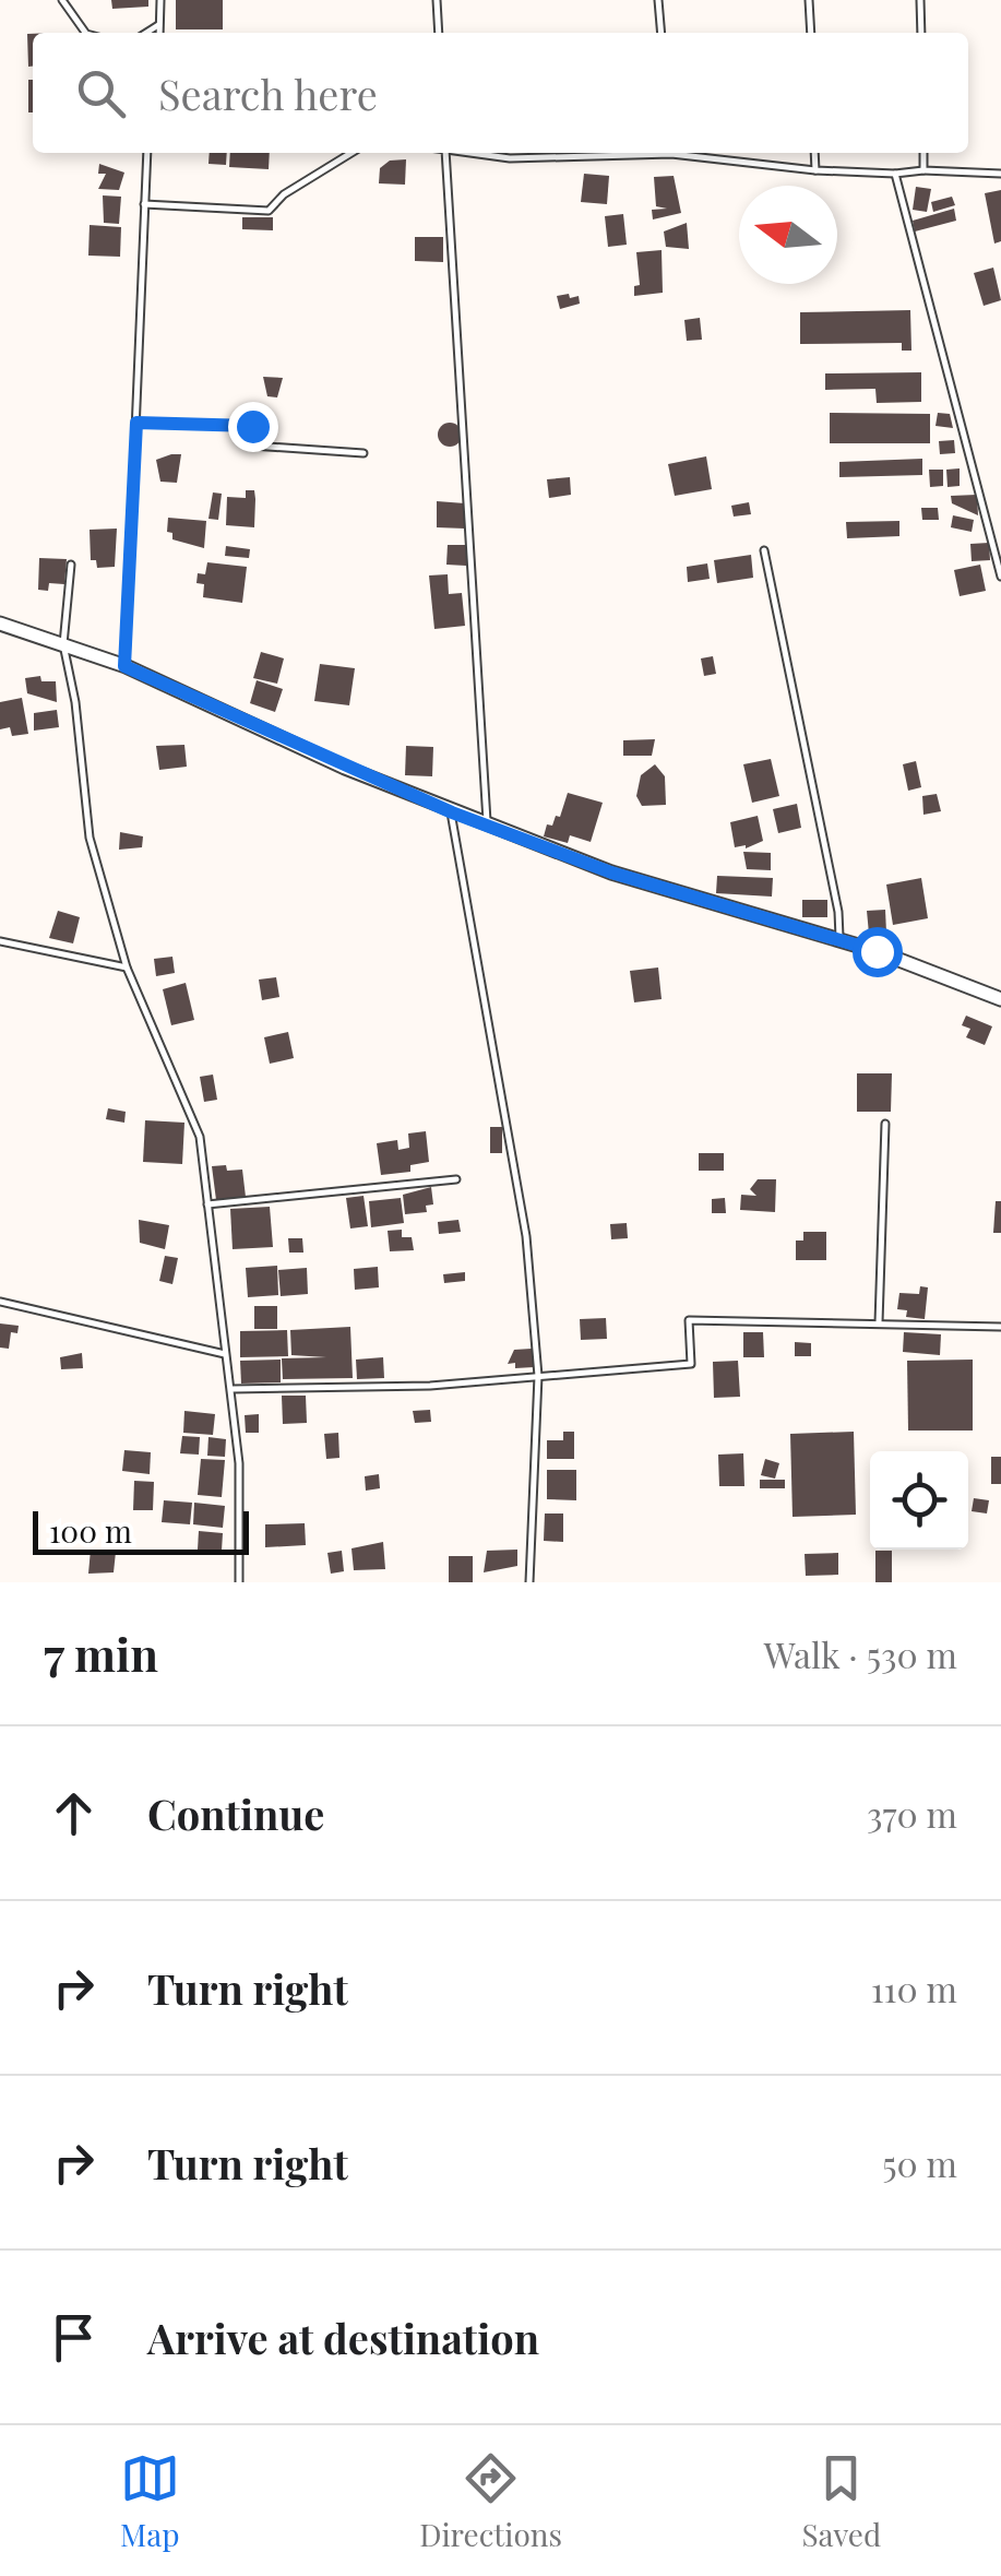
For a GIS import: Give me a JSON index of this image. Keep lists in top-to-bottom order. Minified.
{"scale_bar":"100 m","north":"left","page":{"search":"Search here","scale":"100 m","heading":["7 min","Walk · 530 m"],"list":[["Continue","370 m"],["Turn right","110 m"],["Turn right","50 m"],"Arrive at destination"],"nav":["Map","Directions","Saved"]}}
